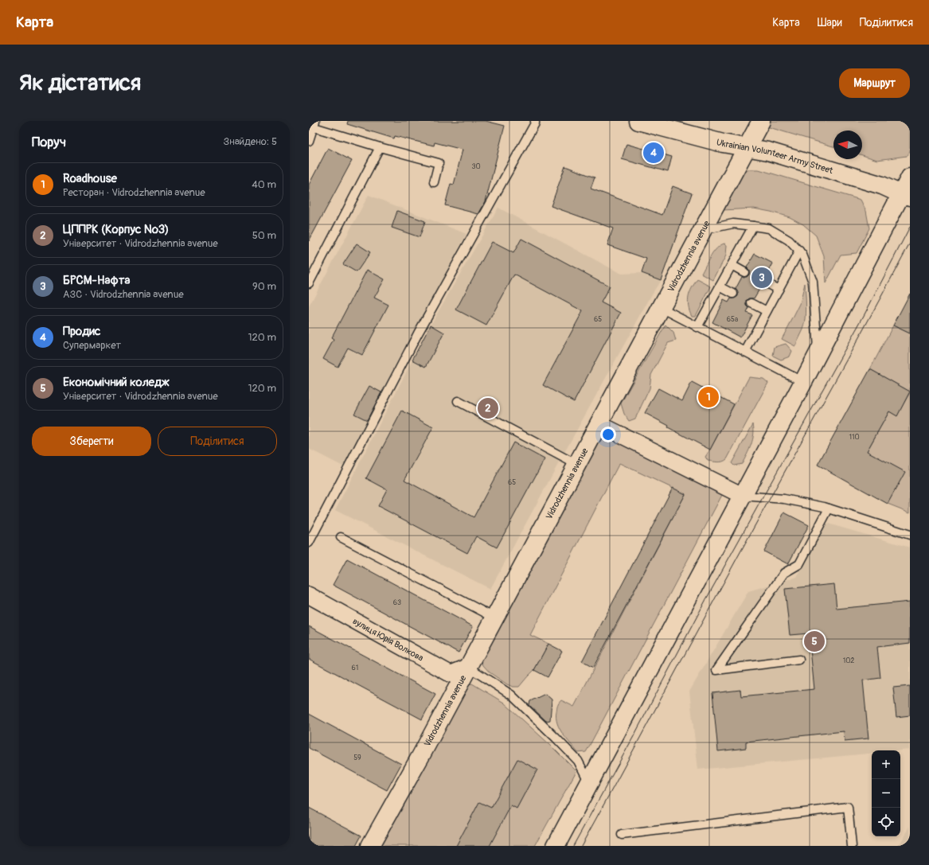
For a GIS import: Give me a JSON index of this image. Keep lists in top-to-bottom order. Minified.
{"streets":{"main road":["Ukrainian Volunteer Army Street","Vidrodzhennia avenue"],"street":["вулиця Юрія Волкова"]},"crossings":[["Ukrainian Volunteer Army Street","Vidrodzhennia avenue"],["Vidrodzhennia avenue","вулиця Юрія Волкова"]],"house_numbers":["30","65","65а","110","65","63","102","61","59"],"north":"left","page":{"header":"Карта","nav":["Карта","Шари","Поділитися"],"buttons":["Маршрут",["Зберегти","Поділитися"]],"title":"Як дістатися","heading":["Поруч","Знайдено: 5"],"pins":["4","3","1","2","5"],"list":[{"mark":"1","name":"Roadhouse","note":"Ресторан · Vidrodzhennia avenue","value":"40 m"},{"mark":"2","name":"ЦППРК (Корпус №3)","note":"Університет · Vidrodzhennia avenue","value":"50 m"},{"mark":"3","name":"БРСМ-Нафта","note":"АЗС · Vidrodzhennia avenue","value":"90 m"},{"mark":"4","name":"Продис","note":"Супермаркет","value":"120 m"},{"mark":"5","name":"Економічний коледж","note":"Університет · Vidrodzhennia avenue","value":"120 m"}],"map_buttons":["+","−"]}}
